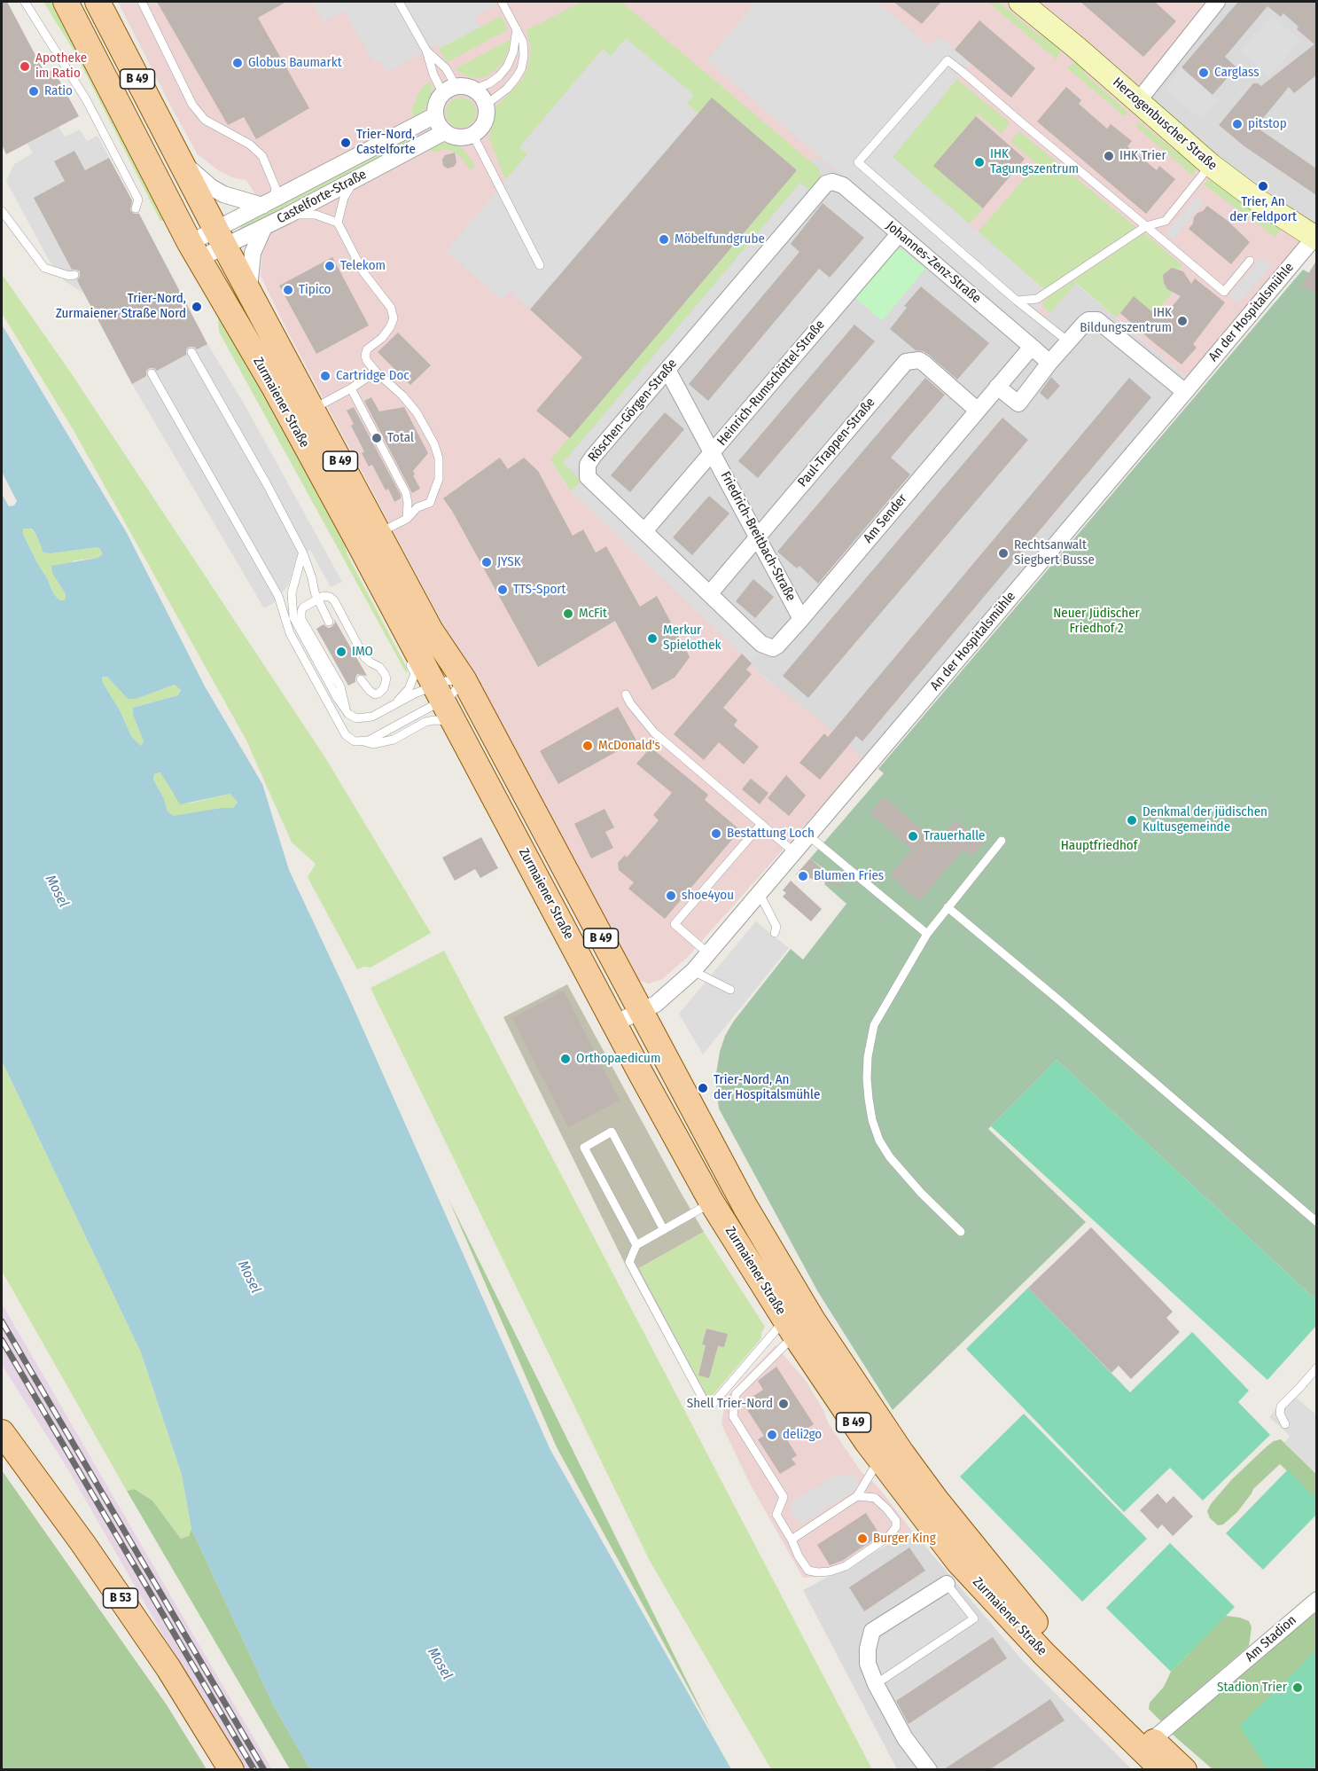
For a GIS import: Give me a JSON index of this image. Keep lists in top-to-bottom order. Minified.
{"streets":{"main road":["B 49","Herzogenbuscher Straße","Zurmaiener Straße","B 53"],"street":["Castelforte-Straße","Johannes-Zenz-Straße","An der Hospitalsmühle","Heinrich-Rumschöttel-Straße","Röschen-Görgen-Straße","Paul-Trappen-Straße","Am Sender","Friedrich-Breitbach-Straße","Am Stadion"]},"crossings":[["Herzogenbuscher Straße","An der Hospitalsmühle"],["Castelforte-Straße","Zurmaiener Straße"],["Johannes-Zenz-Straße","Heinrich-Rumschöttel-Straße"],["Johannes-Zenz-Straße","Röschen-Görgen-Straße"],["Johannes-Zenz-Straße","Am Sender"],["An der Hospitalsmühle","Zurmaiener Straße"],["Heinrich-Rumschöttel-Straße","Röschen-Görgen-Straße"],["Heinrich-Rumschöttel-Straße","Friedrich-Breitbach-Straße"],["Zurmaiener Straße","Am Stadion"],["Röschen-Görgen-Straße","Paul-Trappen-Straße"],["Röschen-Görgen-Straße","Am Sender"],["Röschen-Görgen-Straße","Friedrich-Breitbach-Straße"],["Paul-Trappen-Straße","Am Sender"],["Paul-Trappen-Straße","Friedrich-Breitbach-Straße"],["Am Sender","Friedrich-Breitbach-Straße"]],"water":["Mosel"],"parks":["Neuer Jüdischer Friedhof 2","Hauptfriedhof"],"places":["Globus Baumarkt","Apotheke im Ratio","Carglass","Ratio","pitstop","Trier-Nord, Castelforte","IHK Trier","IHK Tagungszentrum","Trier, An der Feldport","Möbelfundgrube","Telekom","Tipico","Trier-Nord, Zurmaiener Straße Nord","IHK Bildungszentrum","Cartridge Doc","Total","Rechtsanwalt Siegbert Busse","JYSK","TTS-Sport","McFit","Merkur Spielothek","IMO","McDonald's","Denkmal der jüdischen Kultusgemeinde","Bestattung Loch","Trauerhalle","Blumen Fries","shoe4you","Orthopaedicum","Trier-Nord, An der Hospitalsmühle","Shell Trier-Nord","deli2go","Burger King","Stadion Trier"]}
